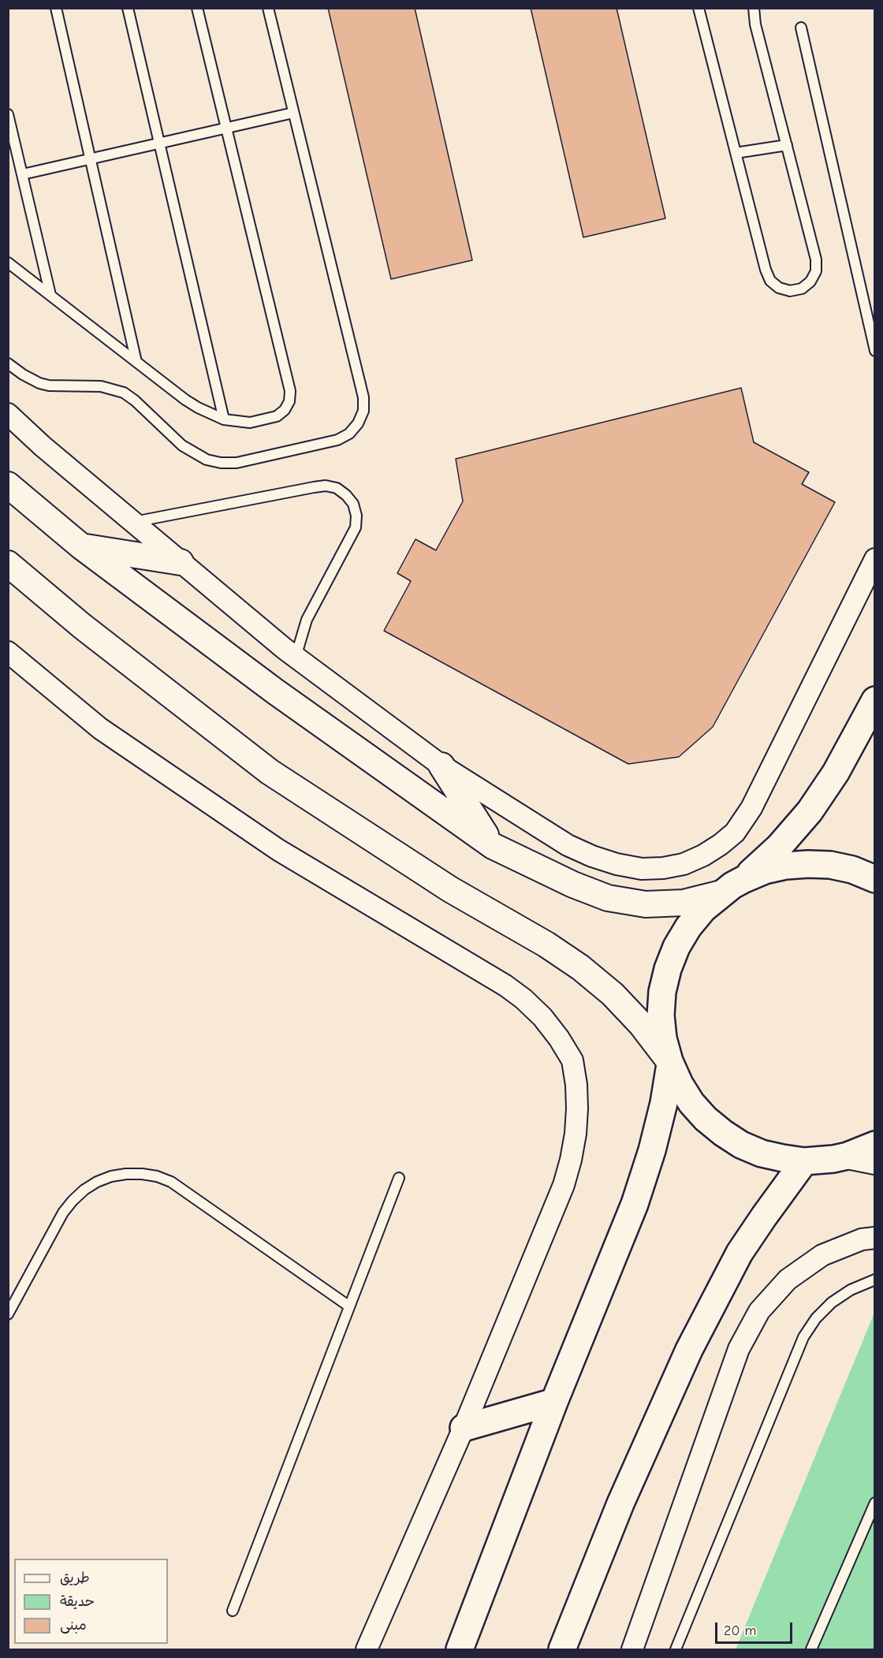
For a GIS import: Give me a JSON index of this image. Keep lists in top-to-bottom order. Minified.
{"legend":["طريق","حديقة","مبنى"],"scale_bar":"20 m"}
